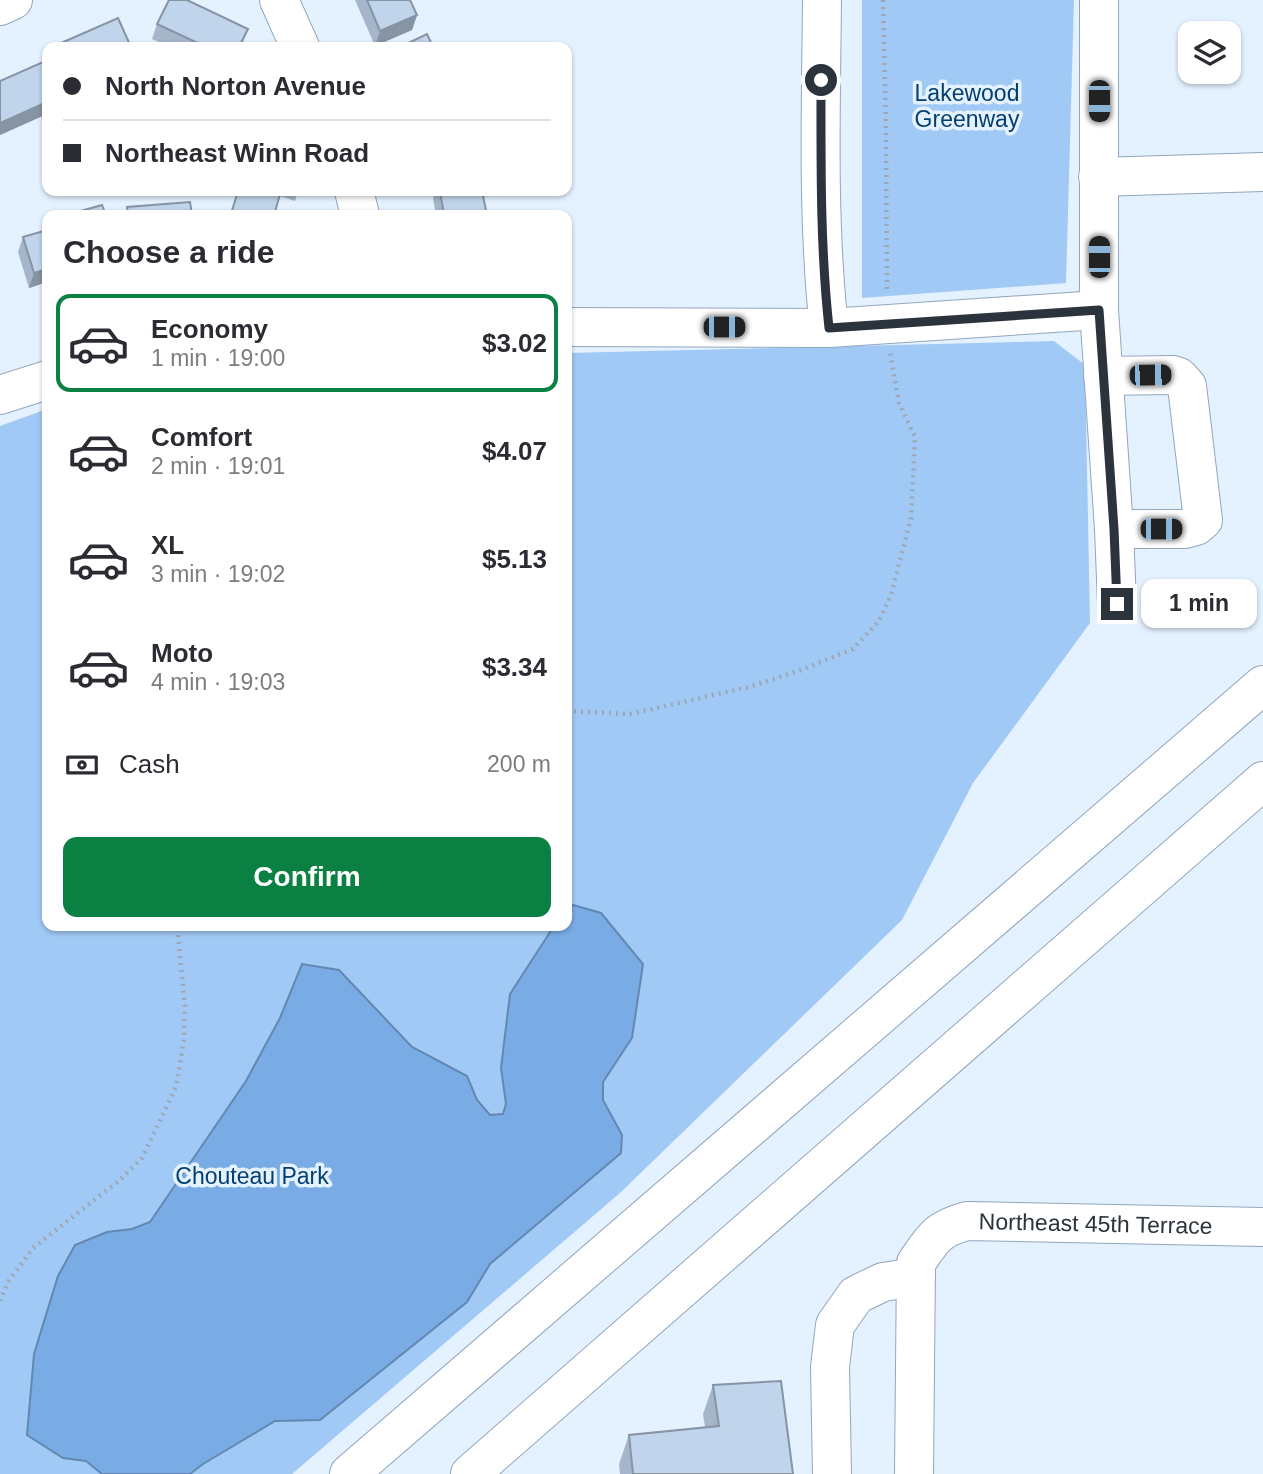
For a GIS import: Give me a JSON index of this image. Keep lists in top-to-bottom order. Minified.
{"streets":{"main road":["Northeast 45th Terrace"]},"parks":["Lakewood Greenway","Chouteau Park"],"page":{"banner":["North Norton Avenue","Northeast Winn Road"],"heading":"Choose a ride","list":[{"name":"Economy","note":"1 min · 19:00","value":"$3.02"},{"name":"Comfort","note":"2 min · 19:01","value":"$4.07"},{"name":"XL","note":"3 min · 19:02","value":"$5.13"},{"name":"Moto","note":"4 min · 19:03","value":"$3.34"}],"bubble":"1 min","pay":["Cash","200 m"],"buttons":"Confirm"}}
